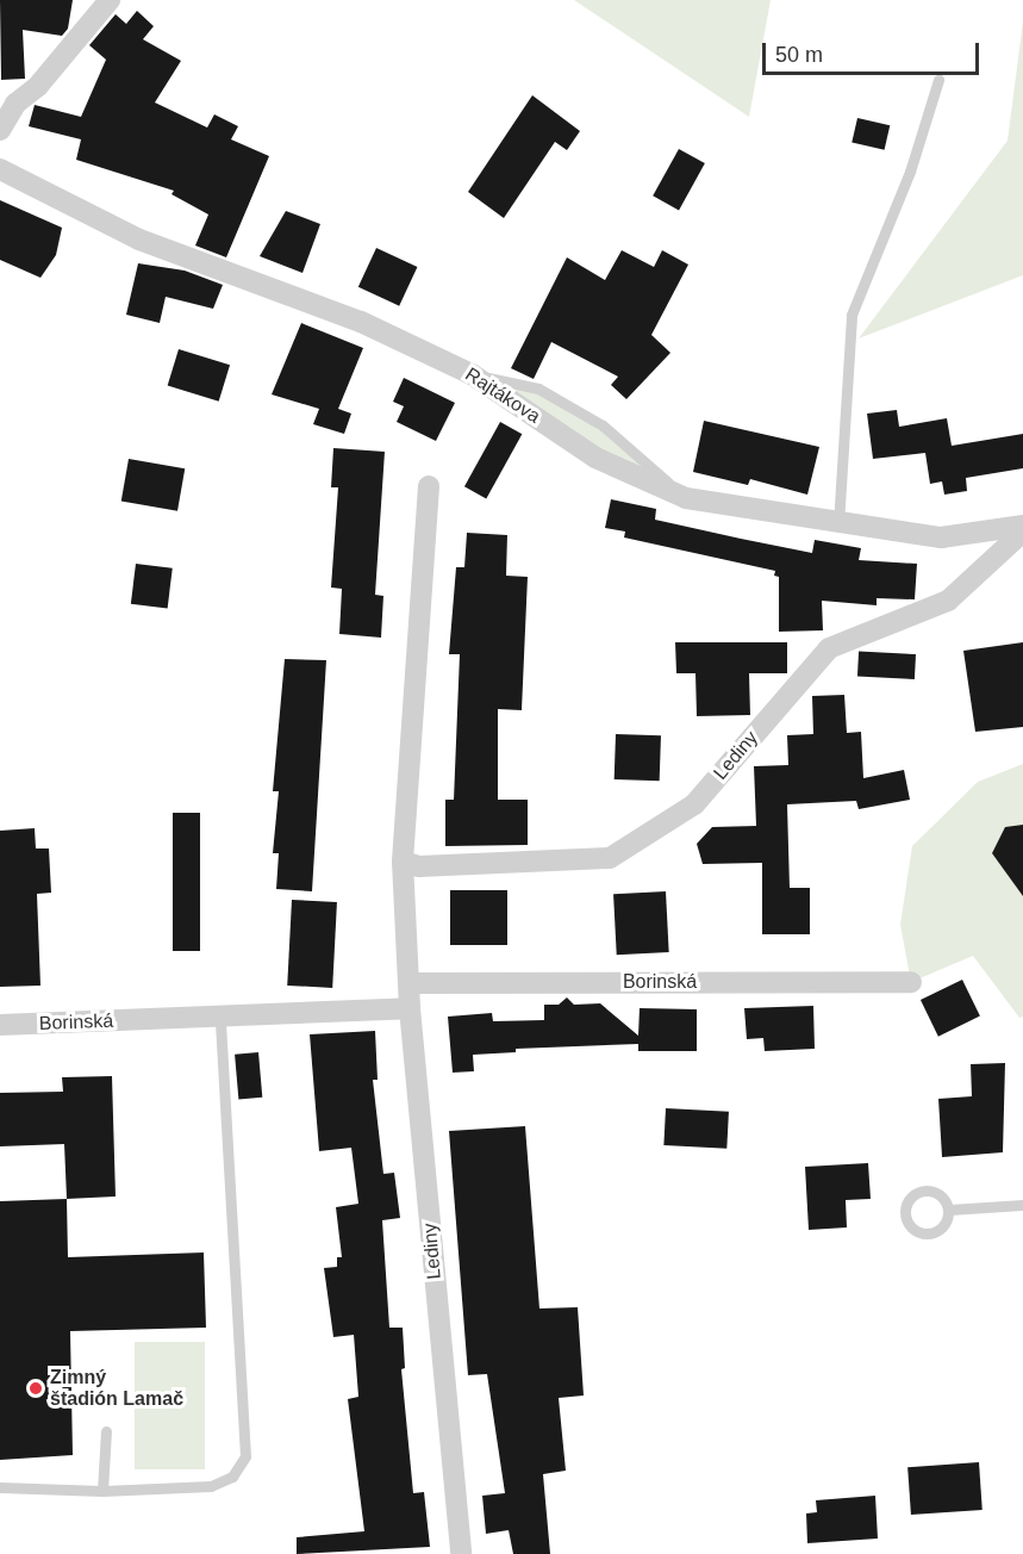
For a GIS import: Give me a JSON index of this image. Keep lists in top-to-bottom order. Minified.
{"streets":{"street":["Rajtákova","Lediny","Borinská"]},"crossings":[["Rajtákova","Lediny"],["Lediny","Borinská"]],"places":["Zimný štadión Lamač"],"scale_bar":"50 m"}
